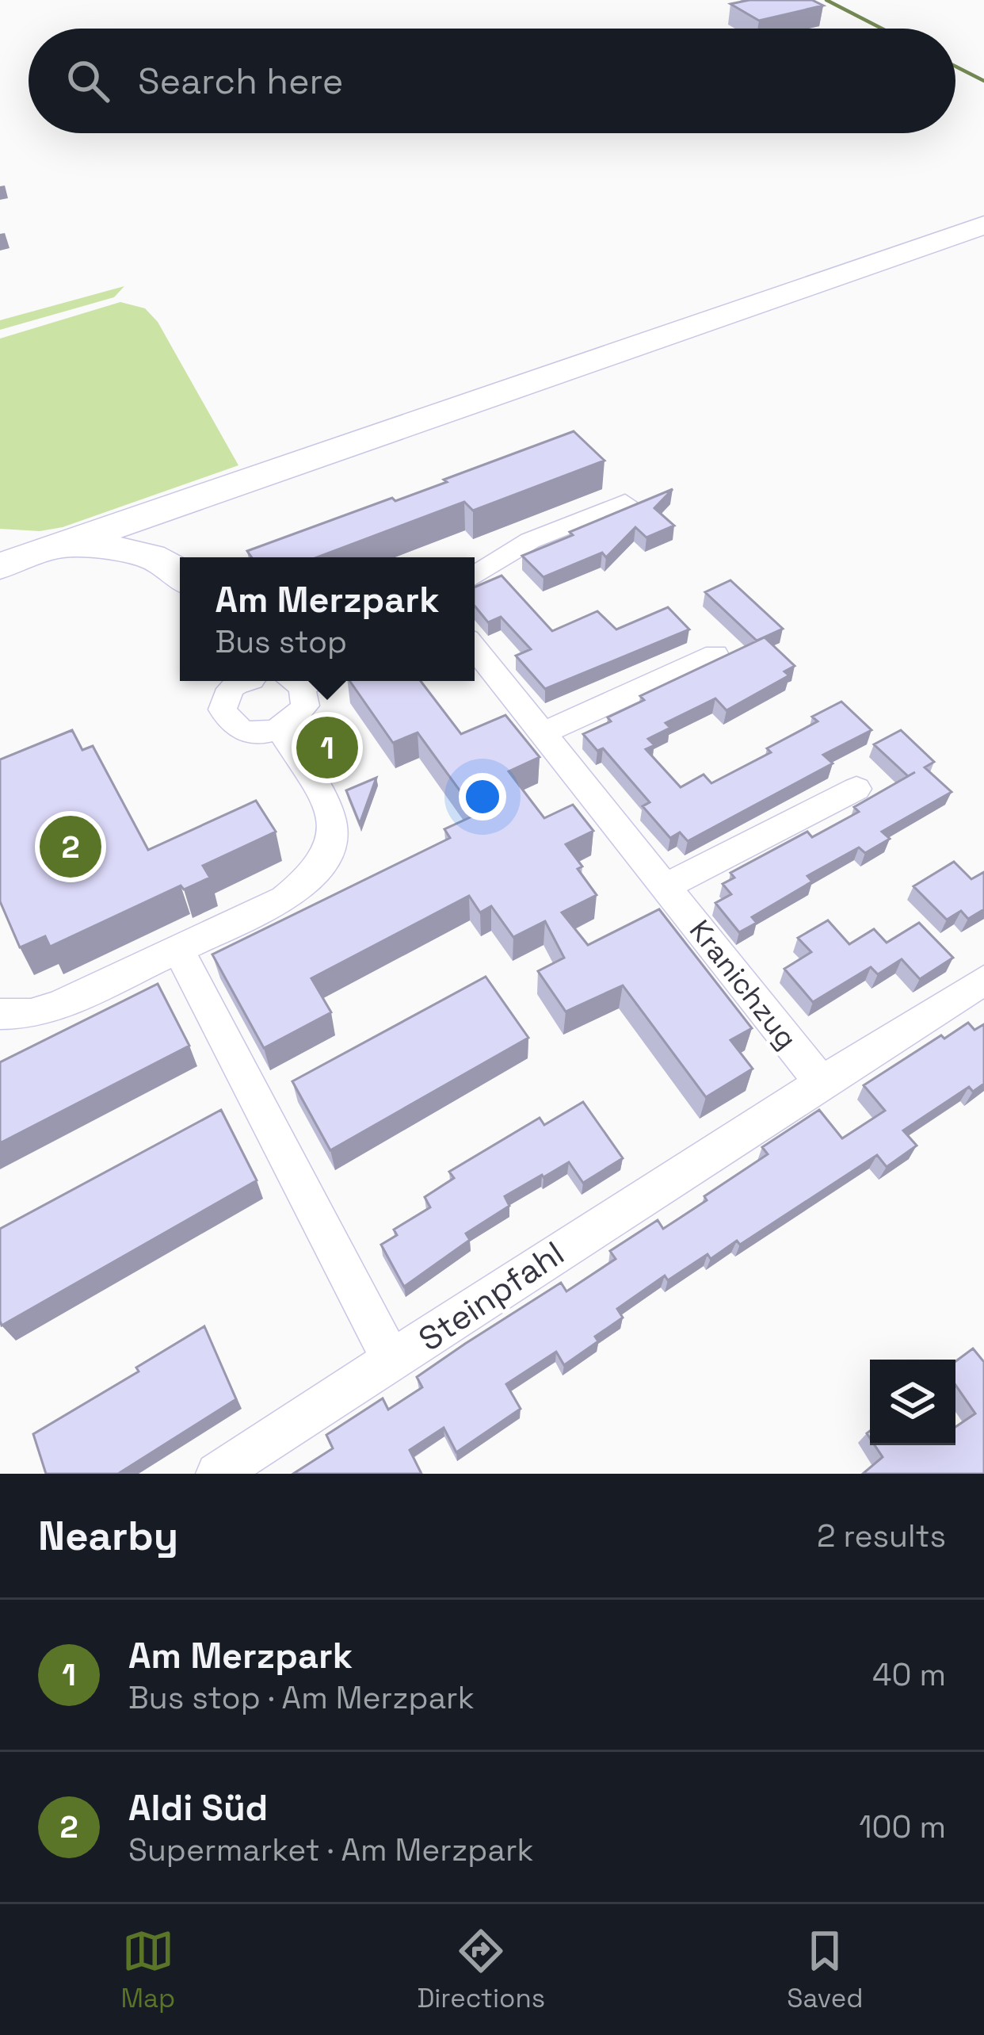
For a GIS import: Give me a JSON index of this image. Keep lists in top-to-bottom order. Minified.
{"streets":{"street":["Kranichzug","Steinpfahl"]},"crossings":[["Kranichzug","Steinpfahl"]],"page":{"search":"Search here","popup":["Am Merzpark","Bus stop"],"pins":["1","2"],"heading":["Nearby","2 results"],"list":[{"mark":"1","name":"Am Merzpark","note":"Bus stop · Am Merzpark","value":"40 m"},{"mark":"2","name":"Aldi Süd","note":"Supermarket · Am Merzpark","value":"100 m"}],"nav":["Map","Directions","Saved"]}}
